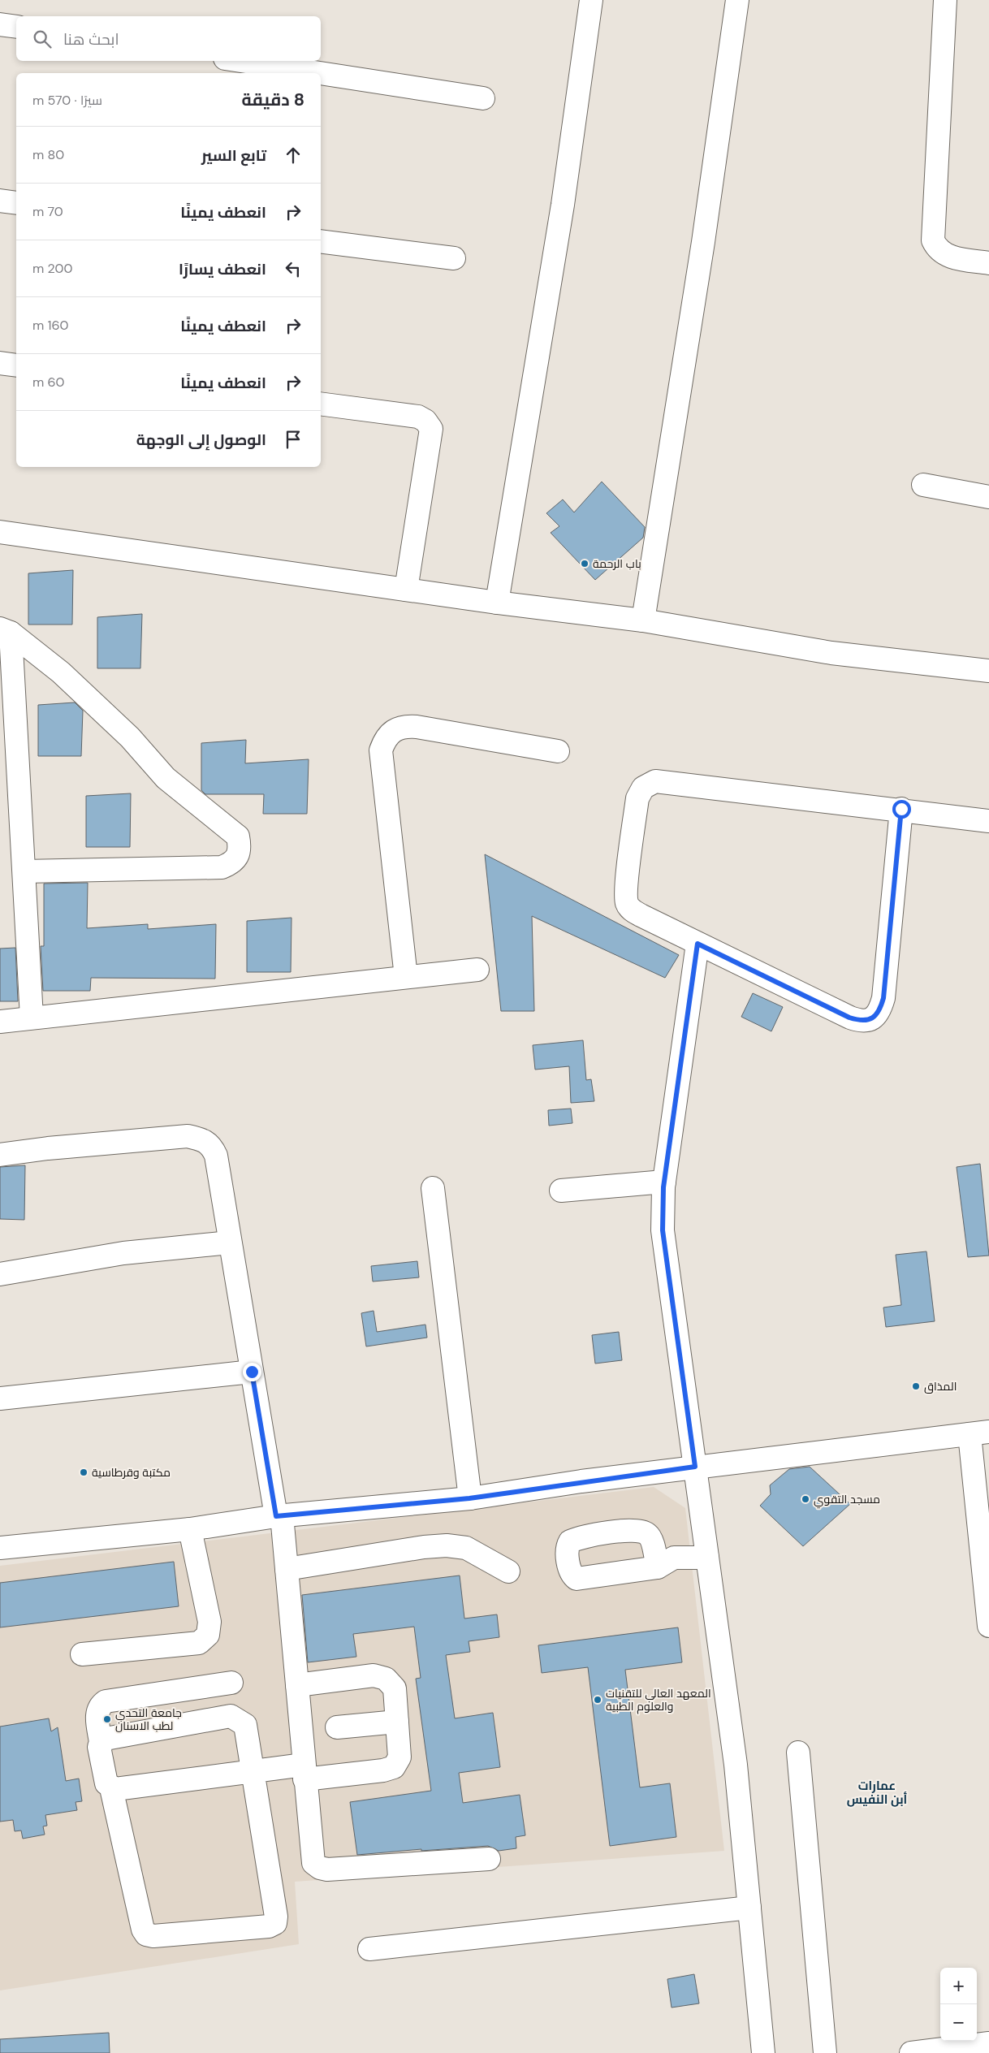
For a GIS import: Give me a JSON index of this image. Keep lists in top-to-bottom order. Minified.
{"districts":["عمارات أبن النفيس"],"places":["باب الرحمة","المذاق","مكتبة وقرطاسية","مسجد التقوي","المعهد العالي للتقنيات والعلوم الطبية","جامعة التحدي لطب الاسنان"],"page":{"search":"ابحث هنا","heading":["8 دقيقة","سيرًا · 570 m"],"list":[["تابع السير","80 m"],["انعطف يمينًا","70 m"],["انعطف يسارًا","200 m"],["انعطف يمينًا","160 m"],["انعطف يمينًا","60 m"],"الوصول إلى الوجهة"],"map_buttons":["+","−"]}}
